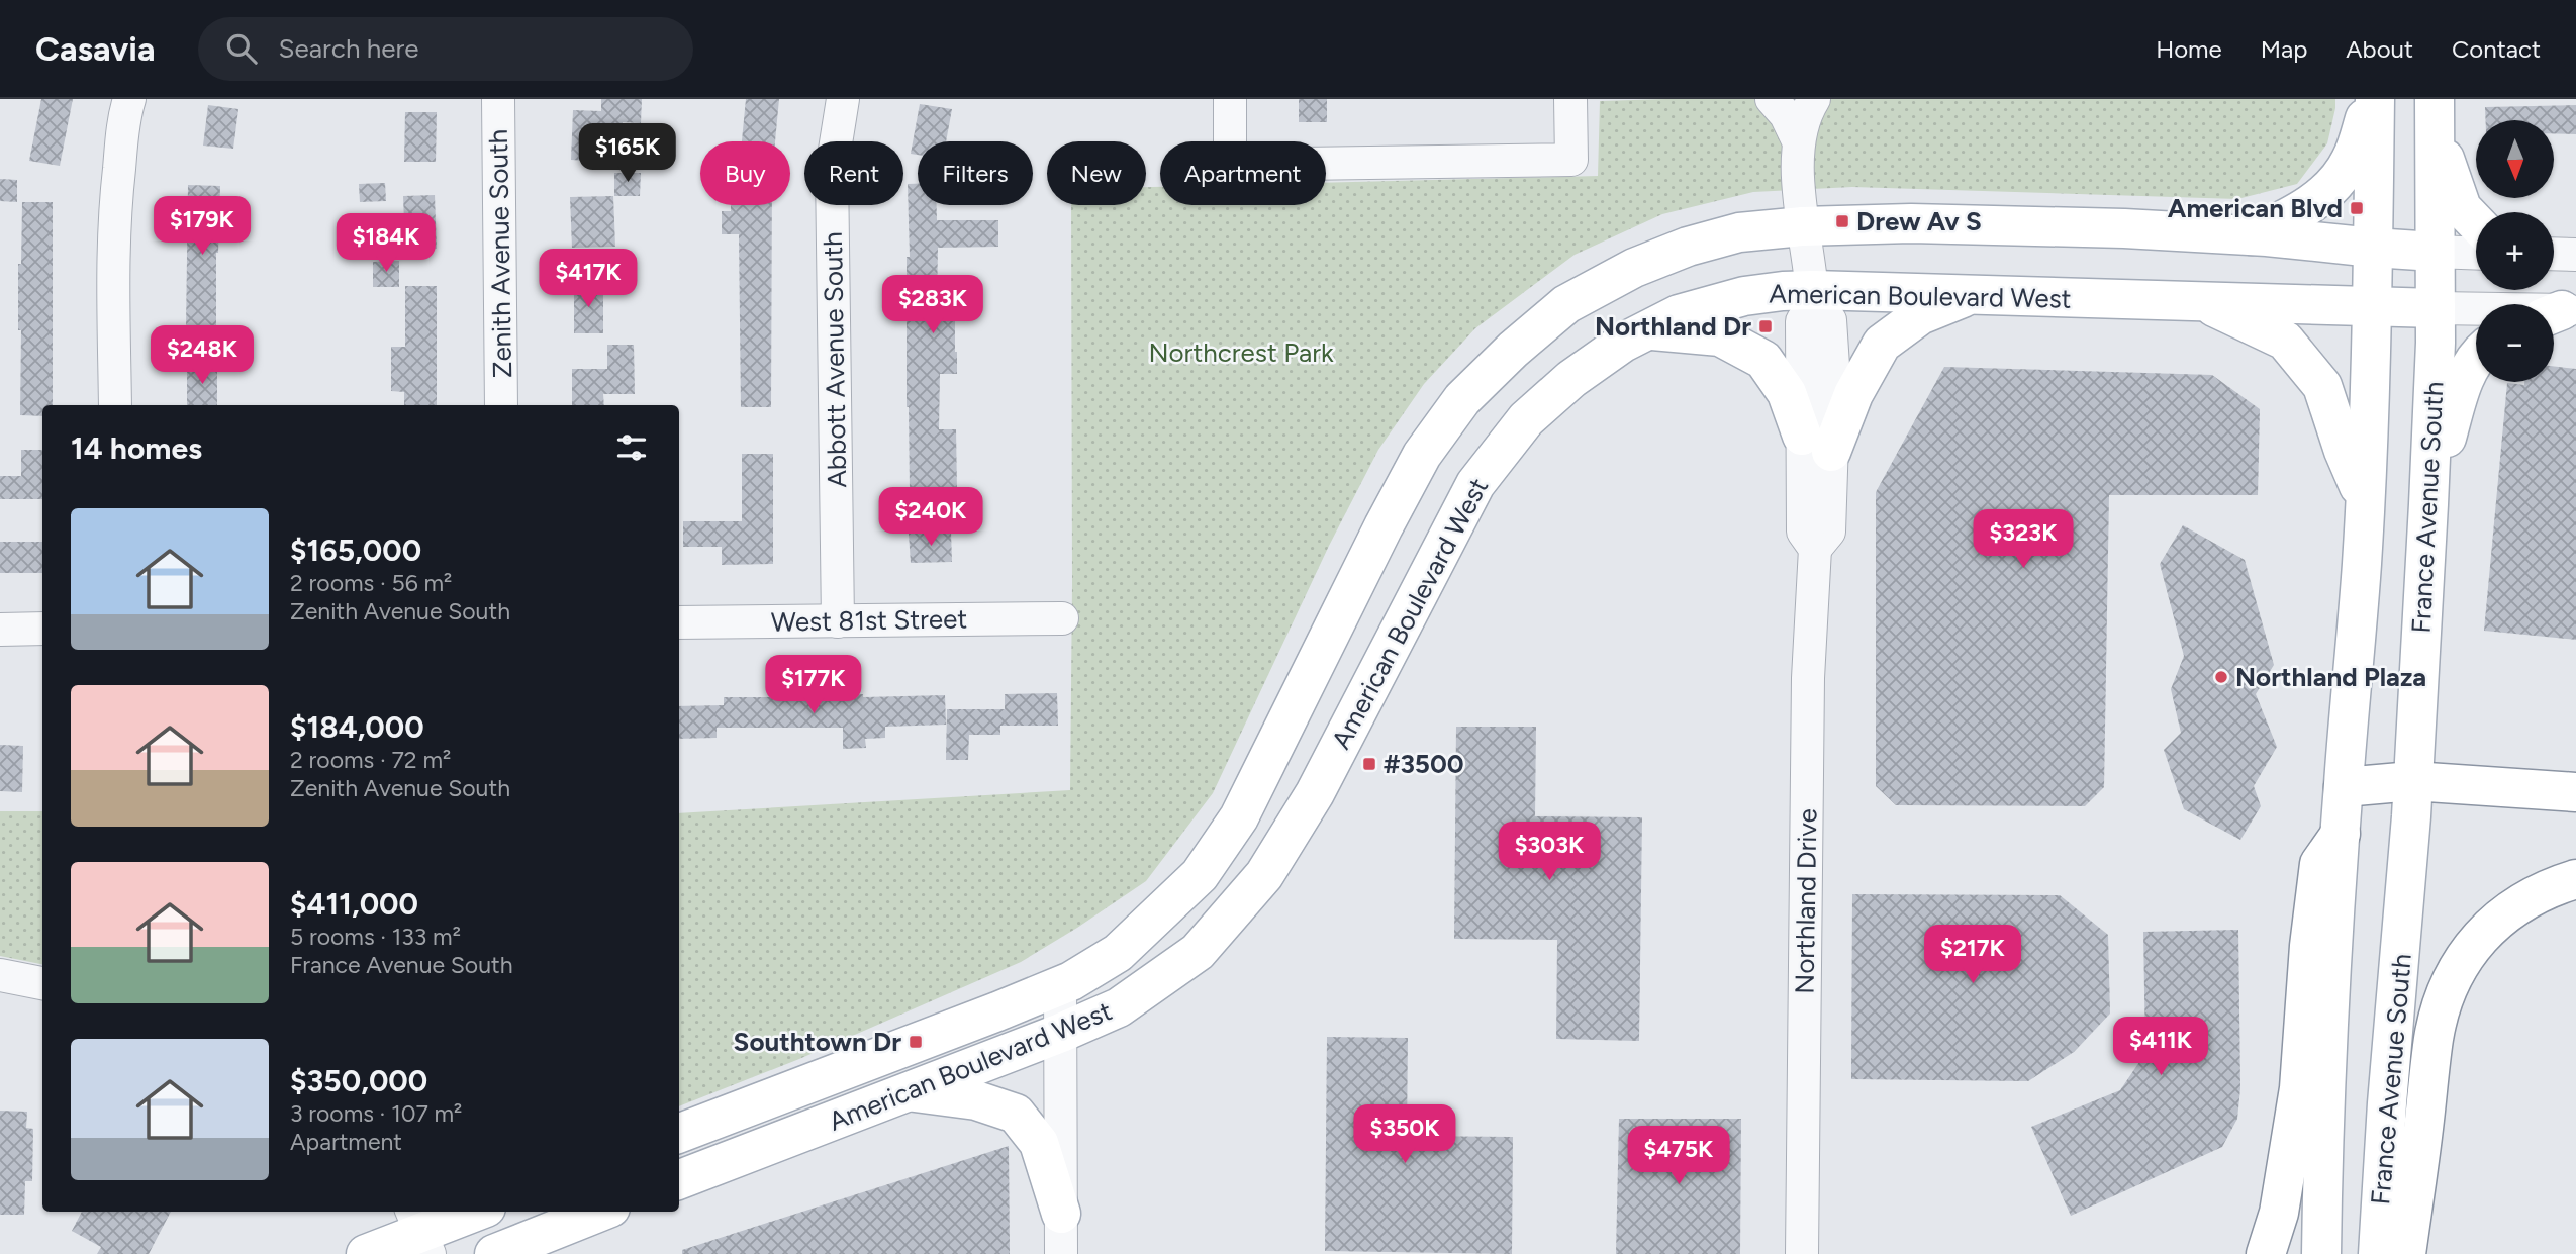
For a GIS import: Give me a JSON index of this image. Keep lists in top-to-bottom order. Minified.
{"streets":{"main road":["American Boulevard West","France Avenue South"],"street":["Zenith Avenue South","Abbott Avenue South","West 81st Street","Northland Drive"]},"crossings":[["American Boulevard West","France Avenue South"],["American Boulevard West","Northland Drive"],["Abbott Avenue South","West 81st Street"]],"parks":["Northcrest Park"],"places":{"transit":["American Blvd","Drew Av S","Northland Dr","#3500","Southtown Dr"],"other":["Northland Plaza"]},"north":"bottom","page":{"header":"Casavia","search":"Search here","nav":["Home","Map","About","Contact"],"map_buttons":["+","−"],"price":["$165K","$179K","$184K","$417K","$283K","$248K","$240K","$323K","$177K","$303K","$217K","$411K","$350K","$475K"],"chip":["Buy","Rent","Filters","New","Apartment"],"heading":"14 homes","list":[{"name":"$165,000","note":"2 rooms · 56 m² · Zenith Avenue South"},{"name":"$184,000","note":"2 rooms · 72 m² · Zenith Avenue South"},{"name":"$411,000","note":"5 rooms · 133 m² · France Avenue South"},{"name":"$350,000","note":"3 rooms · 107 m² · Apartment"}]}}
